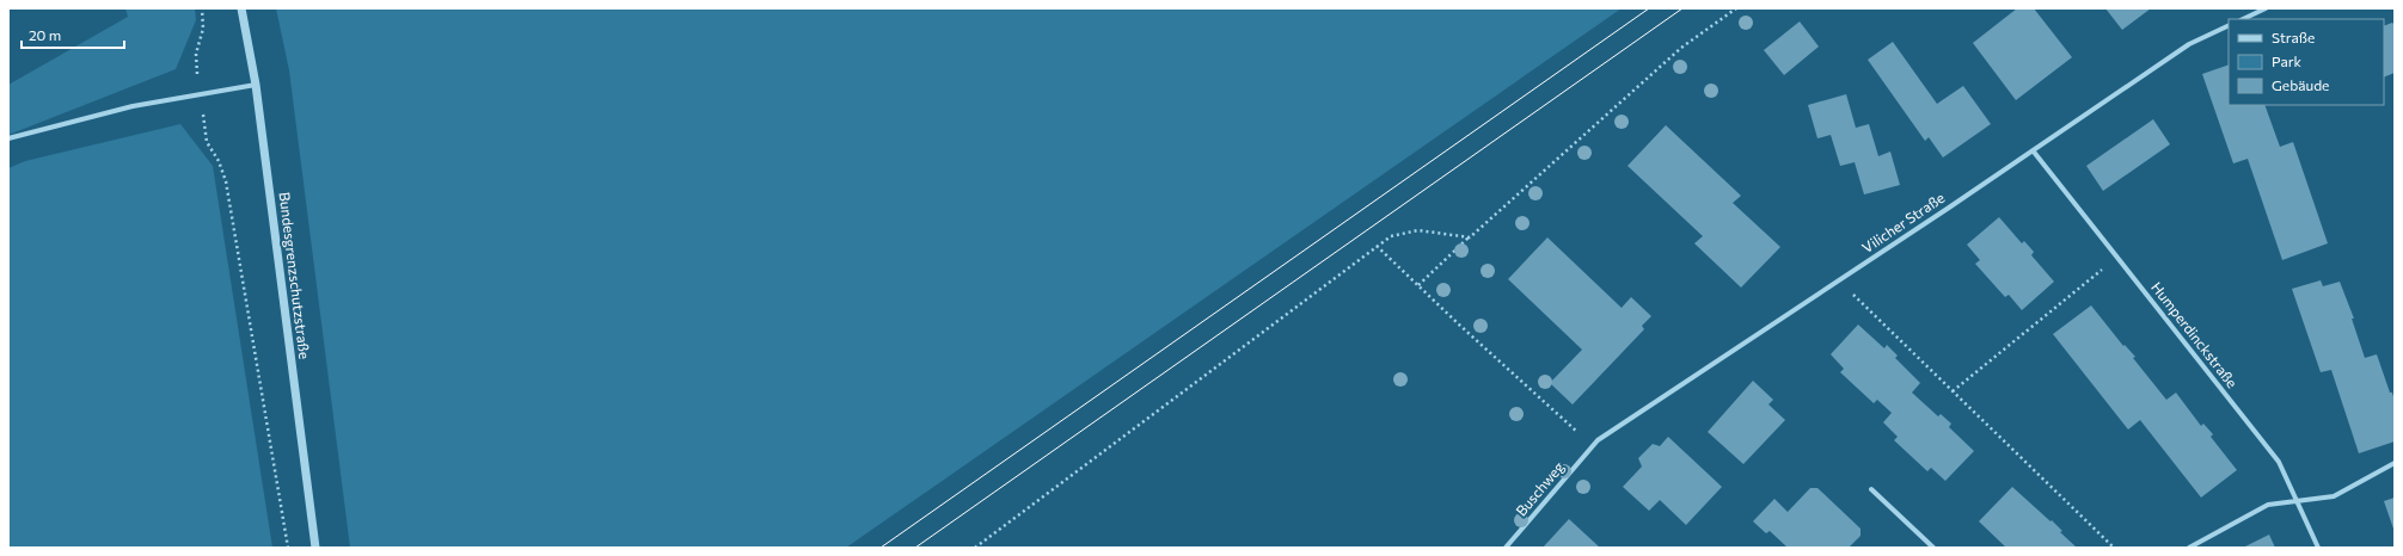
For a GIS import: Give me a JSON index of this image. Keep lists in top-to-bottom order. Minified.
{"streets":{"street":["Vilicher Straße","Bundesgrenzschutzstraße","Humperdinckstraße","Buschweg"]},"crossings":[["Vilicher Straße","Humperdinckstraße"],["Vilicher Straße","Buschweg"]],"legend":["Straße","Park","Gebäude"],"scale_bar":"20 m"}
